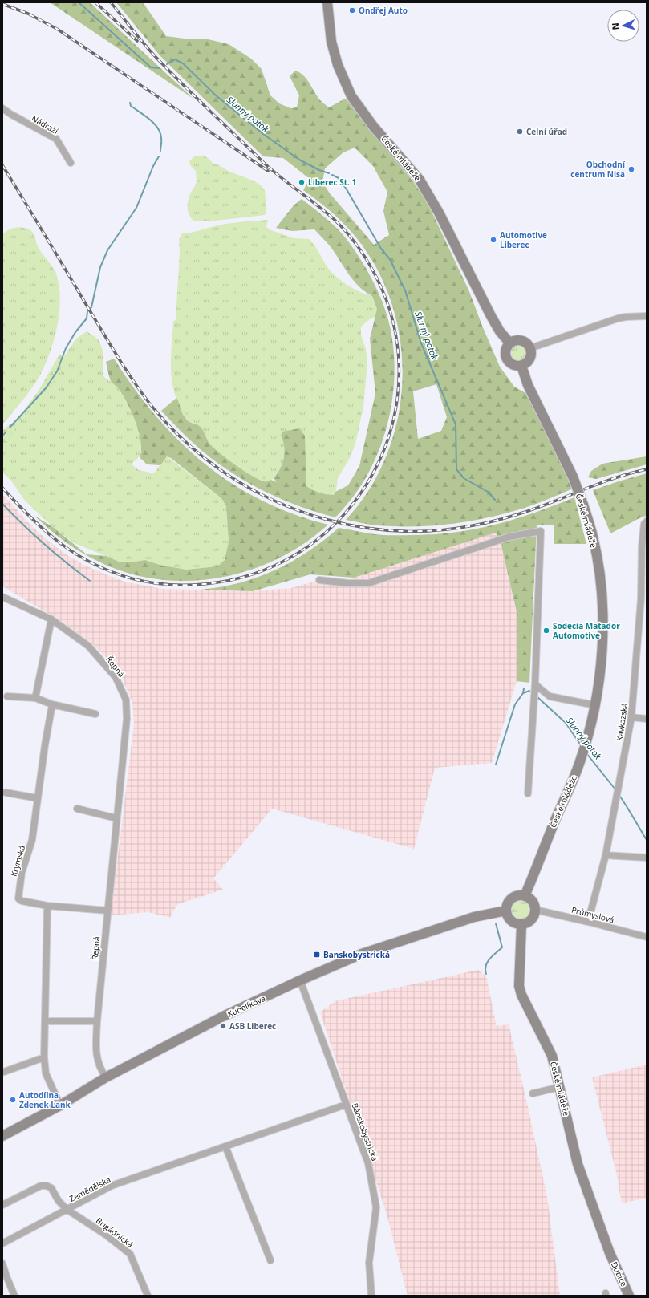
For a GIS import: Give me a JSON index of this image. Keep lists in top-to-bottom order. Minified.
{"streets":{"street":["Nádraží","České mládeže","Řepná","Kavkazská","Krymská","Průmyslová","Kubelíkova","Bánskobystrická","Zemědělská","Brigádnická","Dubice"]},"crossings":[["České mládeže","Průmyslová"],["České mládeže","Kubelíkova"],["České mládeže","Dubice"],["Řepná","Krymská"],["Řepná","Kubelíkova"],["Kavkazská","Průmyslová"],["Průmyslová","Kubelíkova"],["Kubelíkova","Bánskobystrická"],["Bánskobystrická","Zemědělská"],["Zemědělská","Brigádnická"]],"water":["Slunný potok"],"places":{"other":["Ondřej Auto","Celní úřad","Obchodní centrum Nisa","Liberec St. 1","Automotive Liberec","Sodecia Matador Automotive","ASB Liberec","Autodílna Zdenek Lank"],"transit":["Banskobystrická"]},"north":"left"}
